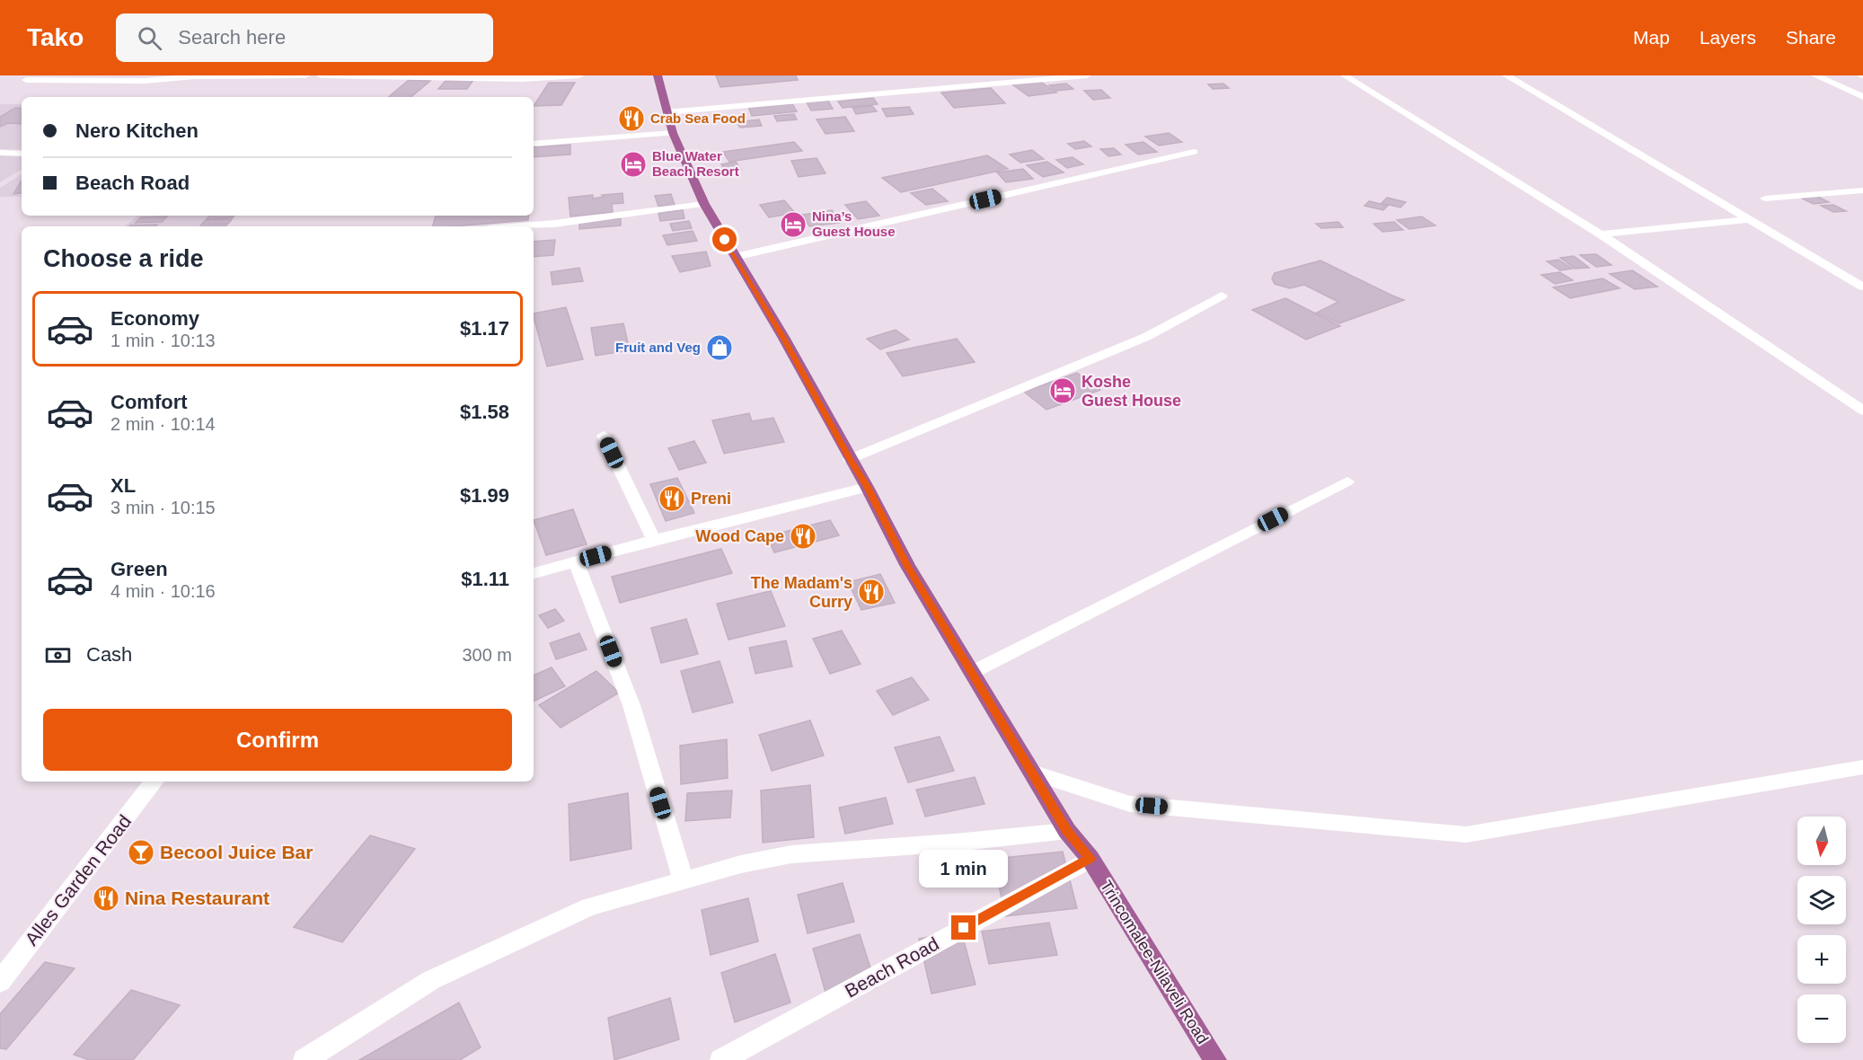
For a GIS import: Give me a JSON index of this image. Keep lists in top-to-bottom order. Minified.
{"streets":{"main road":["Trincomalee-Nilaveli Road"],"street":["Alles Garden Road","Beach Road"]},"crossings":[["Trincomalee-Nilaveli Road","Beach Road"]],"places":{"restaurant":["Crab Sea Food","Preni","Wood Cape","The Madam's Curry","Nina Restaurant"],"hotel":["Blue Water Beach Resort","Nina’s Guest House","Koshe Guest House"],"shop":["Fruit and Veg"],"bar":["Becool Juice Bar"]},"north":"bottom","page":{"header":"Tako","search":"Search here","nav":["Map","Layers","Share"],"banner":["Nero Kitchen","Beach Road"],"heading":"Choose a ride","list":[{"name":"Economy","note":"1 min · 10:13","value":"$1.17"},{"name":"Comfort","note":"2 min · 10:14","value":"$1.58"},{"name":"XL","note":"3 min · 10:15","value":"$1.99"},{"name":"Green","note":"4 min · 10:16","value":"$1.11"}],"pay":["Cash","300 m"],"buttons":"Confirm","map_buttons":["+","−"],"bubble":"1 min"}}
